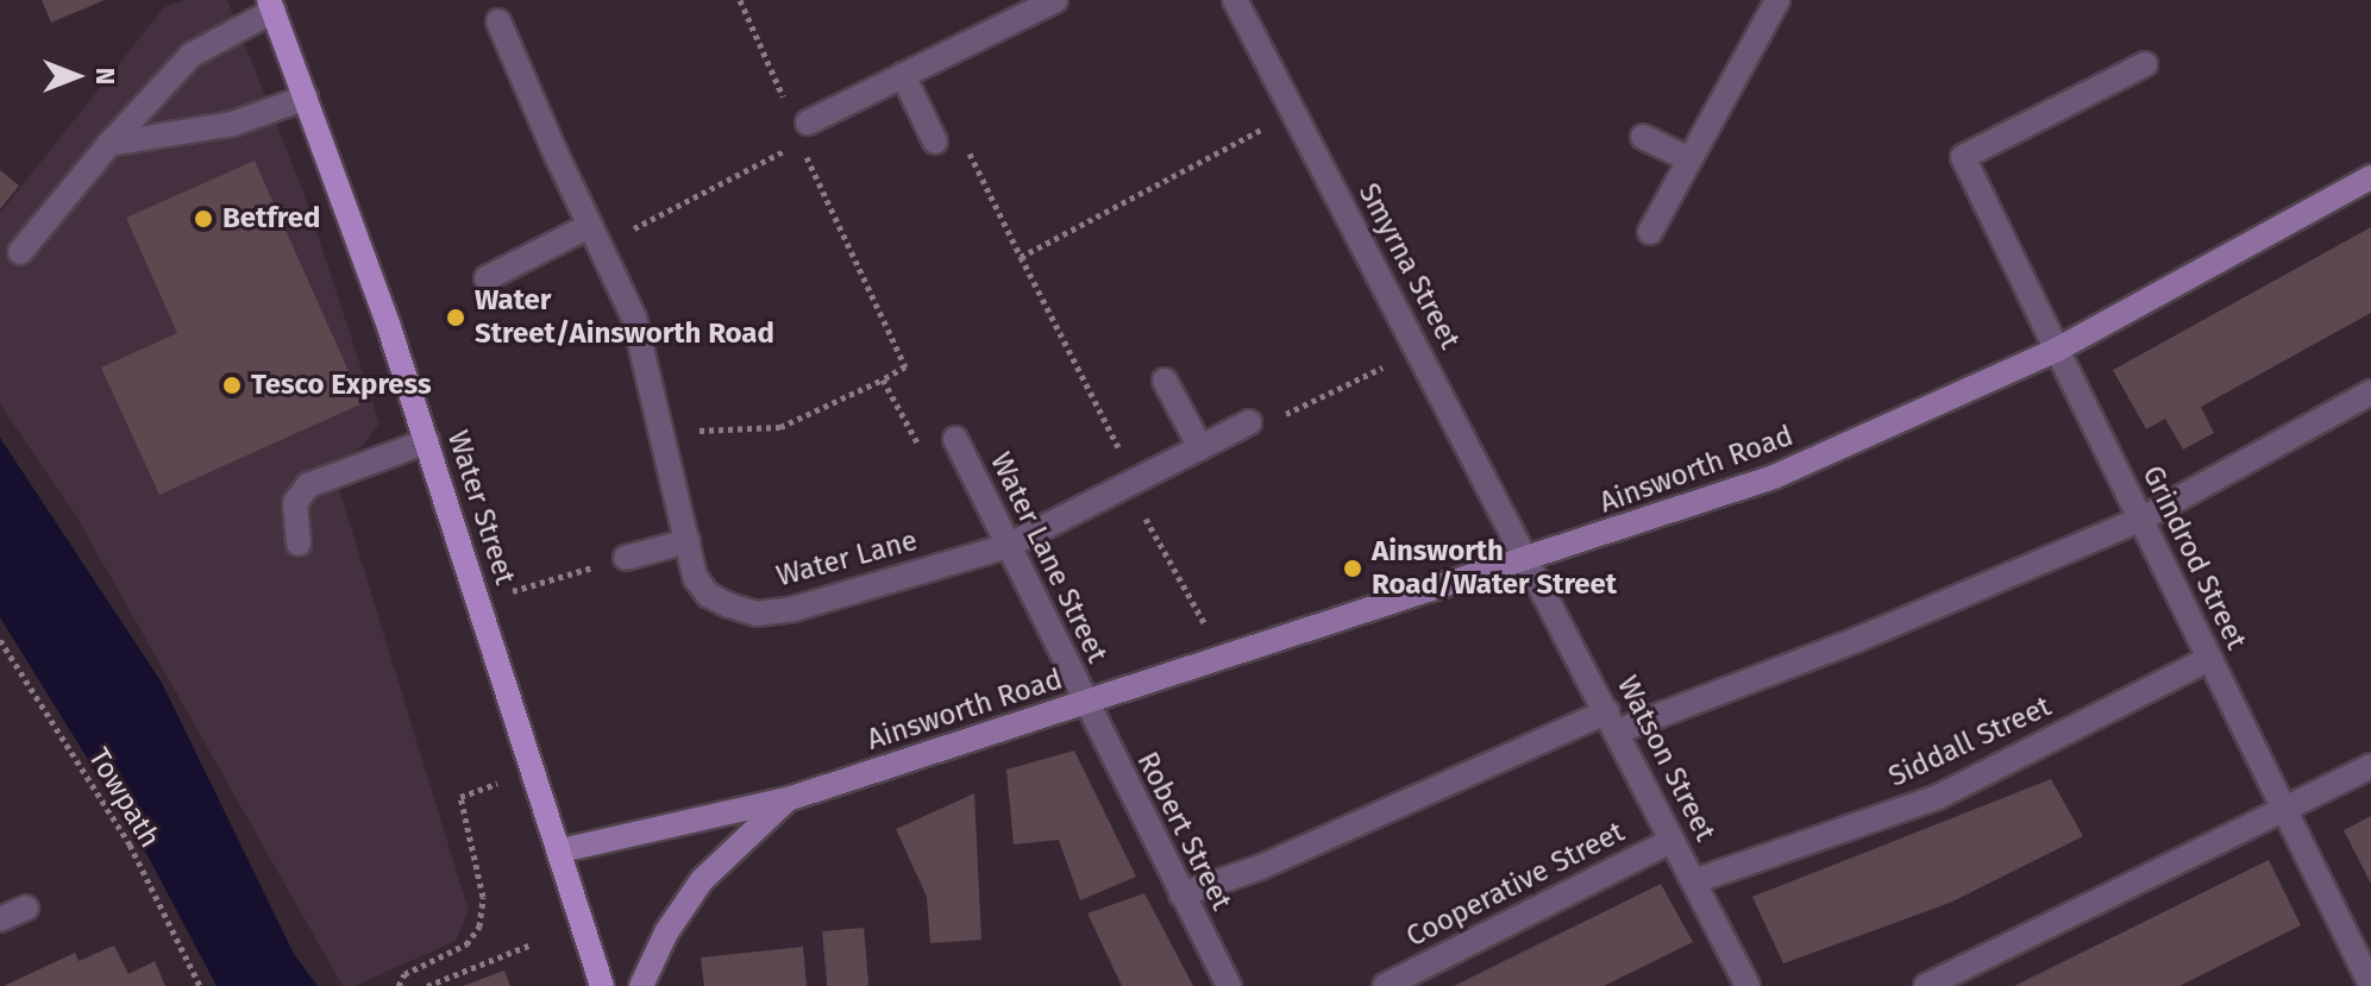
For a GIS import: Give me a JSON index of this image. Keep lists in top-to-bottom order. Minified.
{"streets":{"main road":["Ainsworth Road","Water Street"],"street":["Smyrna Street","Water Lane Street","Grindrod Street","Water Lane","Siddall Street","Watson Street","Robert Street","Cooperative Street"],"path":["Towpath"]},"crossings":[["Smyrna Street","Ainsworth Road"],["Smyrna Street","Watson Street"],["Ainsworth Road","Water Street"],["Ainsworth Road","Water Lane Street"],["Ainsworth Road","Grindrod Street"],["Ainsworth Road","Watson Street"],["Ainsworth Road","Robert Street"],["Water Lane Street","Water Lane"],["Water Lane Street","Robert Street"],["Grindrod Street","Siddall Street"],["Siddall Street","Watson Street"],["Watson Street","Cooperative Street"]],"places":["Betfred","Water Street/Ainsworth Road","Tesco Express","Ainsworth Road/Water Street"],"north":"right"}
